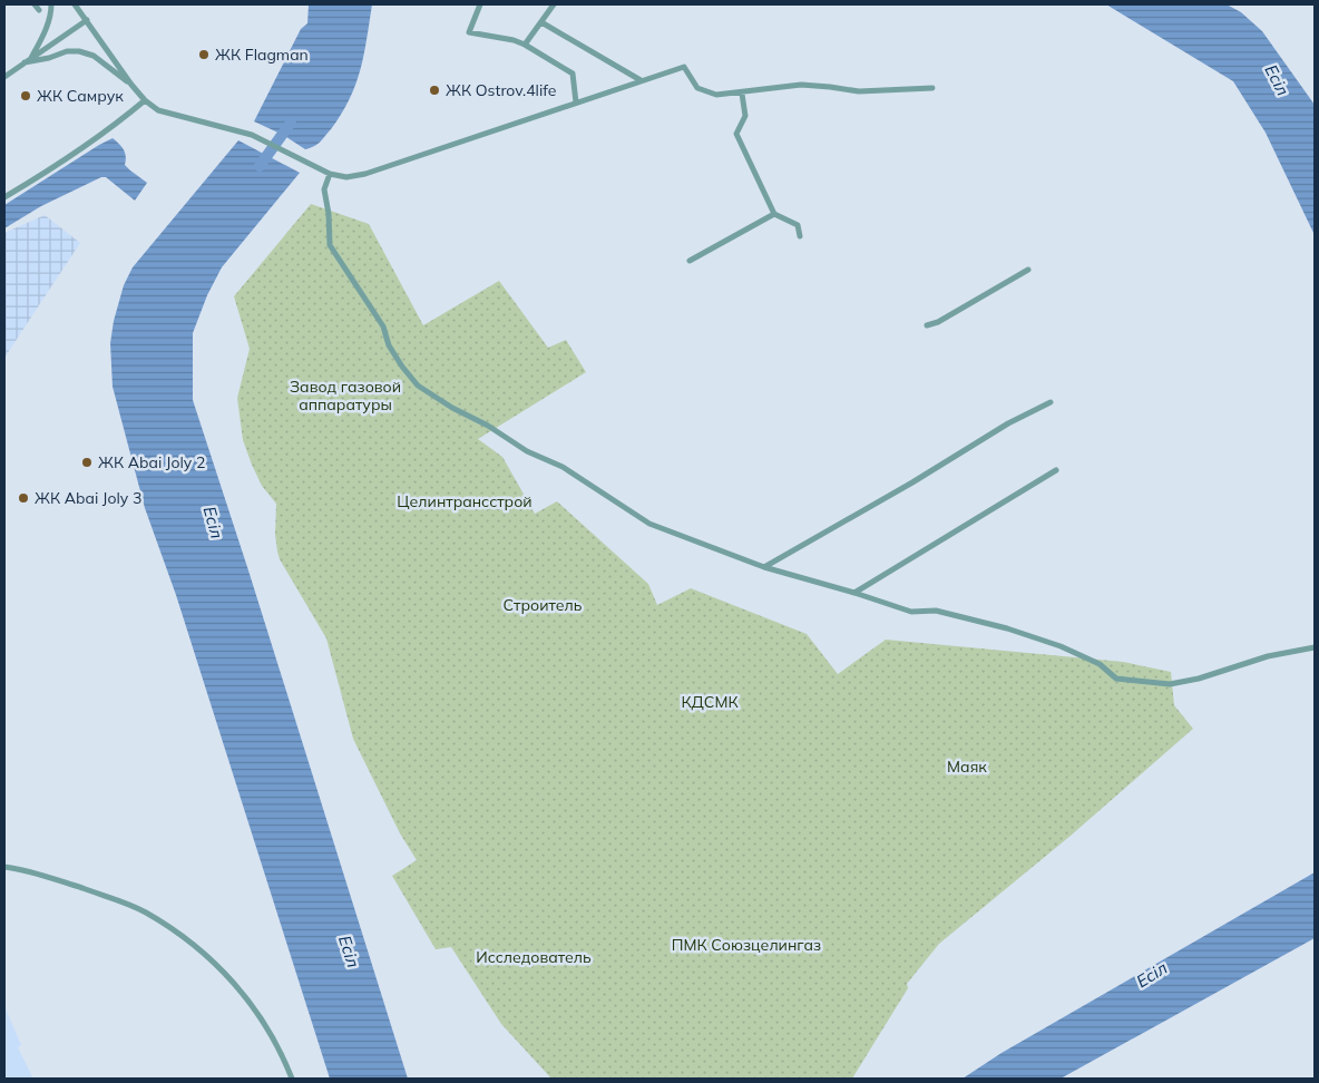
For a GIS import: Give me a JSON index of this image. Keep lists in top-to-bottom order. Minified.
{"water":["Есіл"],"parks":["Завод газовой аппаратуры","Целинтрансстрой","Строитель","КДСМК","Маяк","ПМК Союзцелингаз","Исследователь"],"places":["ЖК Flagman","ЖК Ostrov.4life","ЖК Самрук","ЖК Abai Joly 2","ЖК Abai Joly 3"]}
